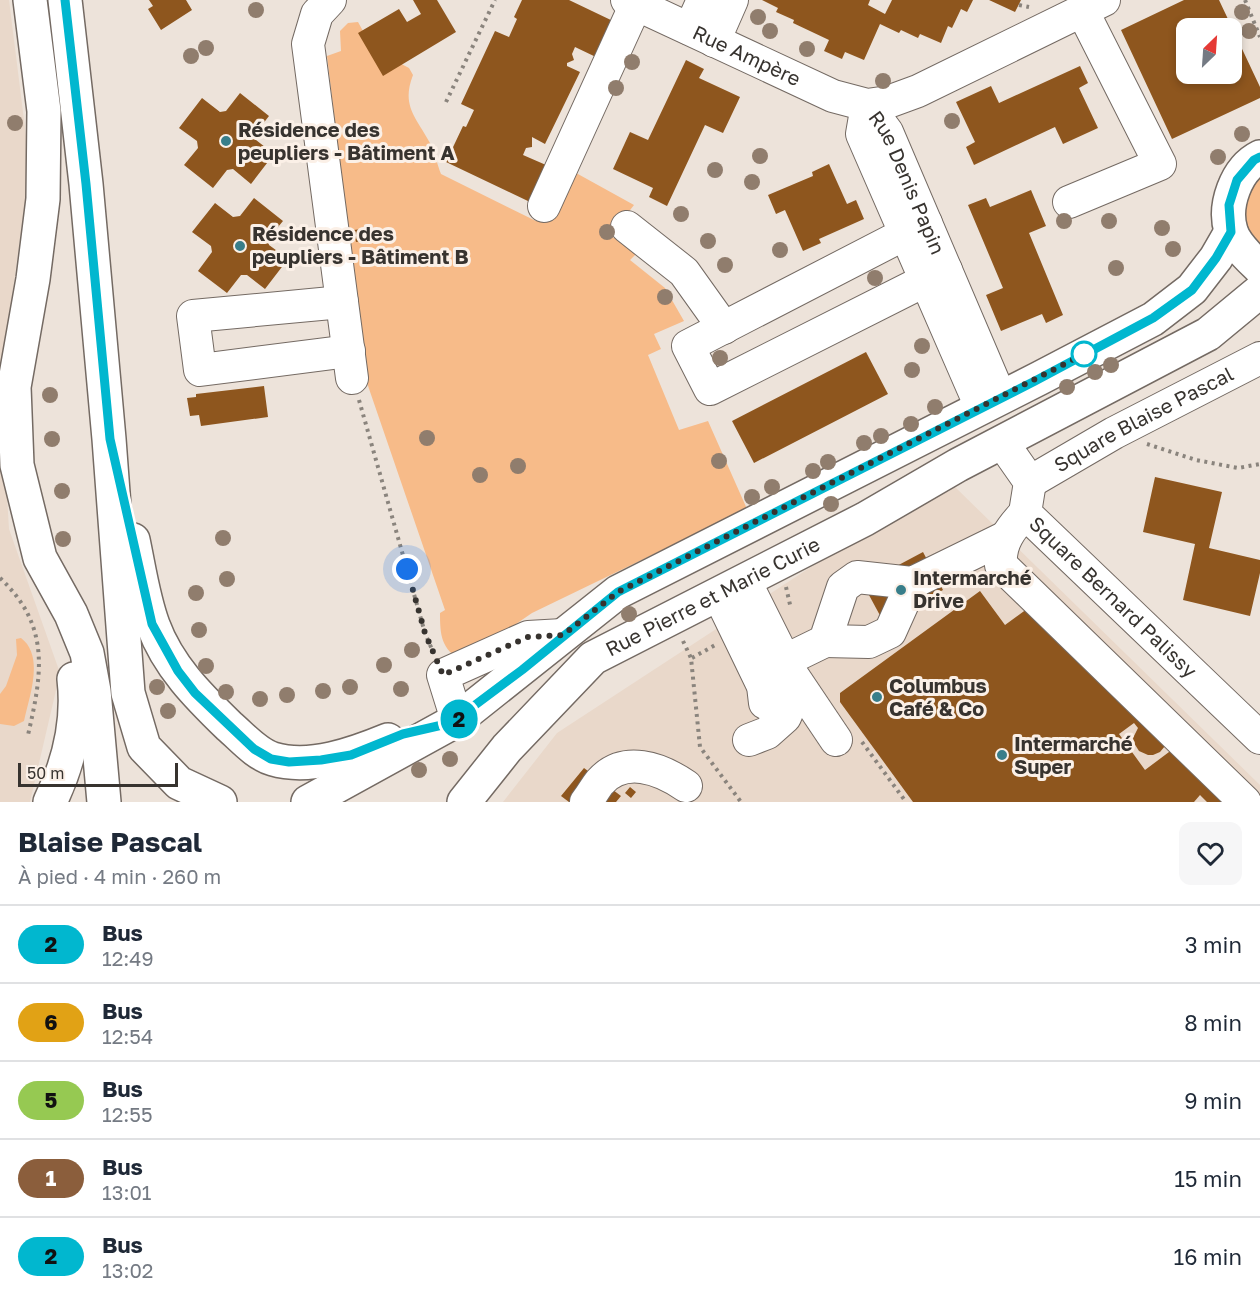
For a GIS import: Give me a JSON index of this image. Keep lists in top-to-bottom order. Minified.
{"streets":{"main road":["Rue Pierre et Marie Curie"],"street":["Rue Ampère","Rue Denis Papin","Square Blaise Pascal","Square Bernard Palissy"]},"crossings":[["Rue Ampère","Rue Denis Papin"],["Rue Denis Papin","Rue Pierre et Marie Curie"],["Square Blaise Pascal","Square Bernard Palissy"]],"places":["Résidence des peupliers - Bâtiment A","Résidence des peupliers - Bâtiment B","Intermarché Drive","Columbus Café & Co","Intermarché Super"],"lines":["bus line 2"],"scale_bar":"50 m","north":"top right","page":{"on_map":"2","scale":"50 m","heading":["Blaise Pascal","À pied · 4 min · 260 m"],"list":[{"mark":"2","name":"Bus","note":"12:49","value":"3 min"},{"mark":"6","name":"Bus","note":"12:54","value":"8 min"},{"mark":"5","name":"Bus","note":"12:55","value":"9 min"},{"mark":"1","name":"Bus","note":"13:01","value":"15 min"},{"mark":"2","name":"Bus","note":"13:02","value":"16 min"}]}}
